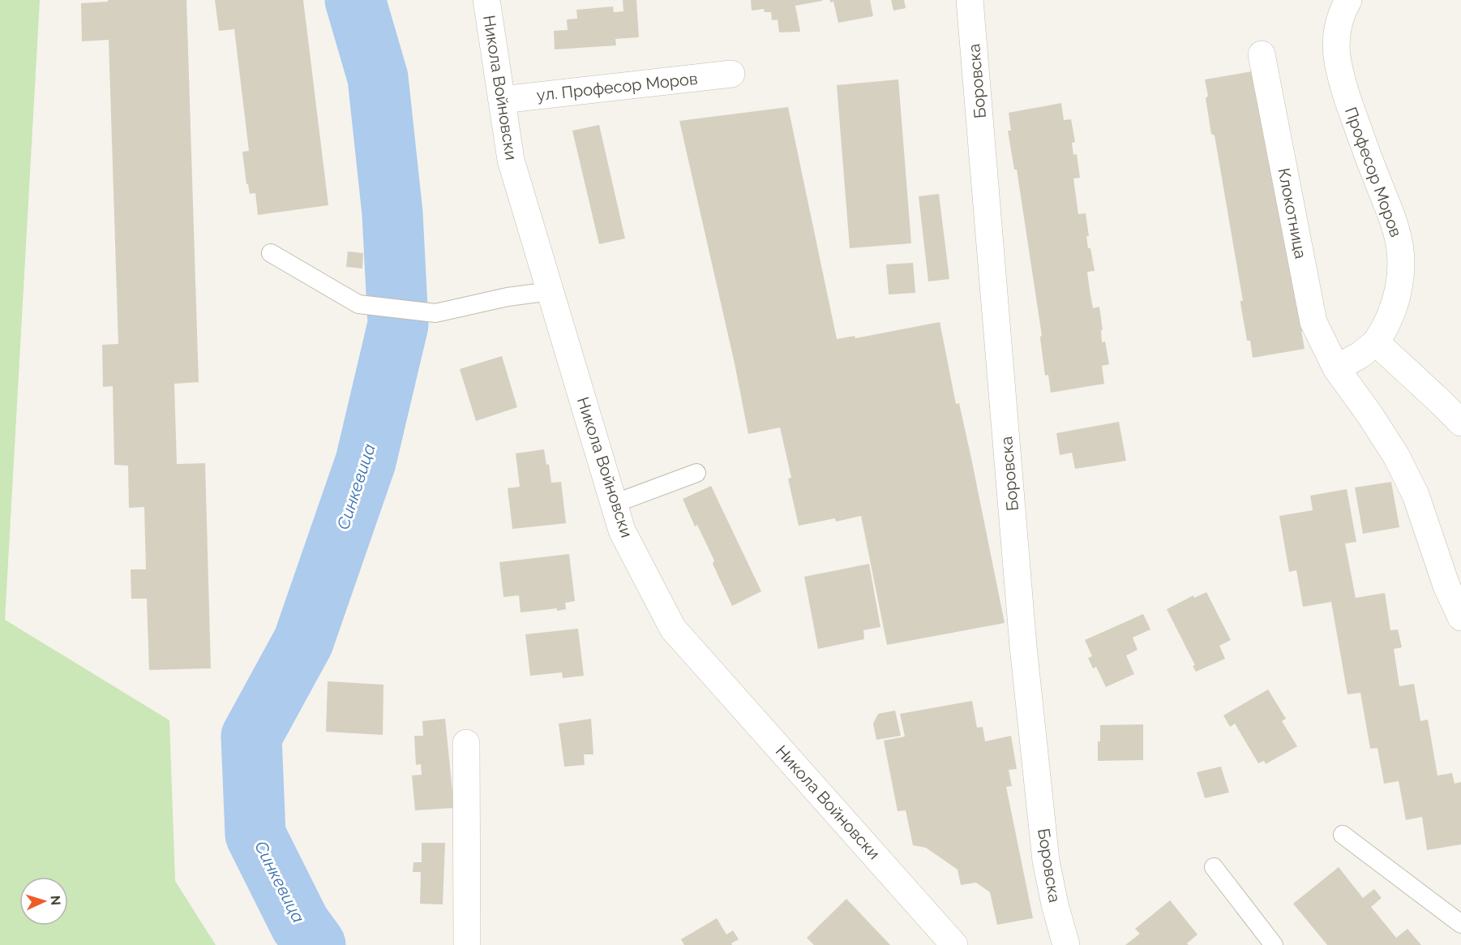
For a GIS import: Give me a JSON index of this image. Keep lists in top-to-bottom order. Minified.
{"streets":{"street":["Боровска","ул. Професор Моров","Никола Войновски","Професор Моров","Клокотница"]},"crossings":[["ул. Професор Моров","Никола Войновски"]],"water":["Синкевица"],"north":"right"}
